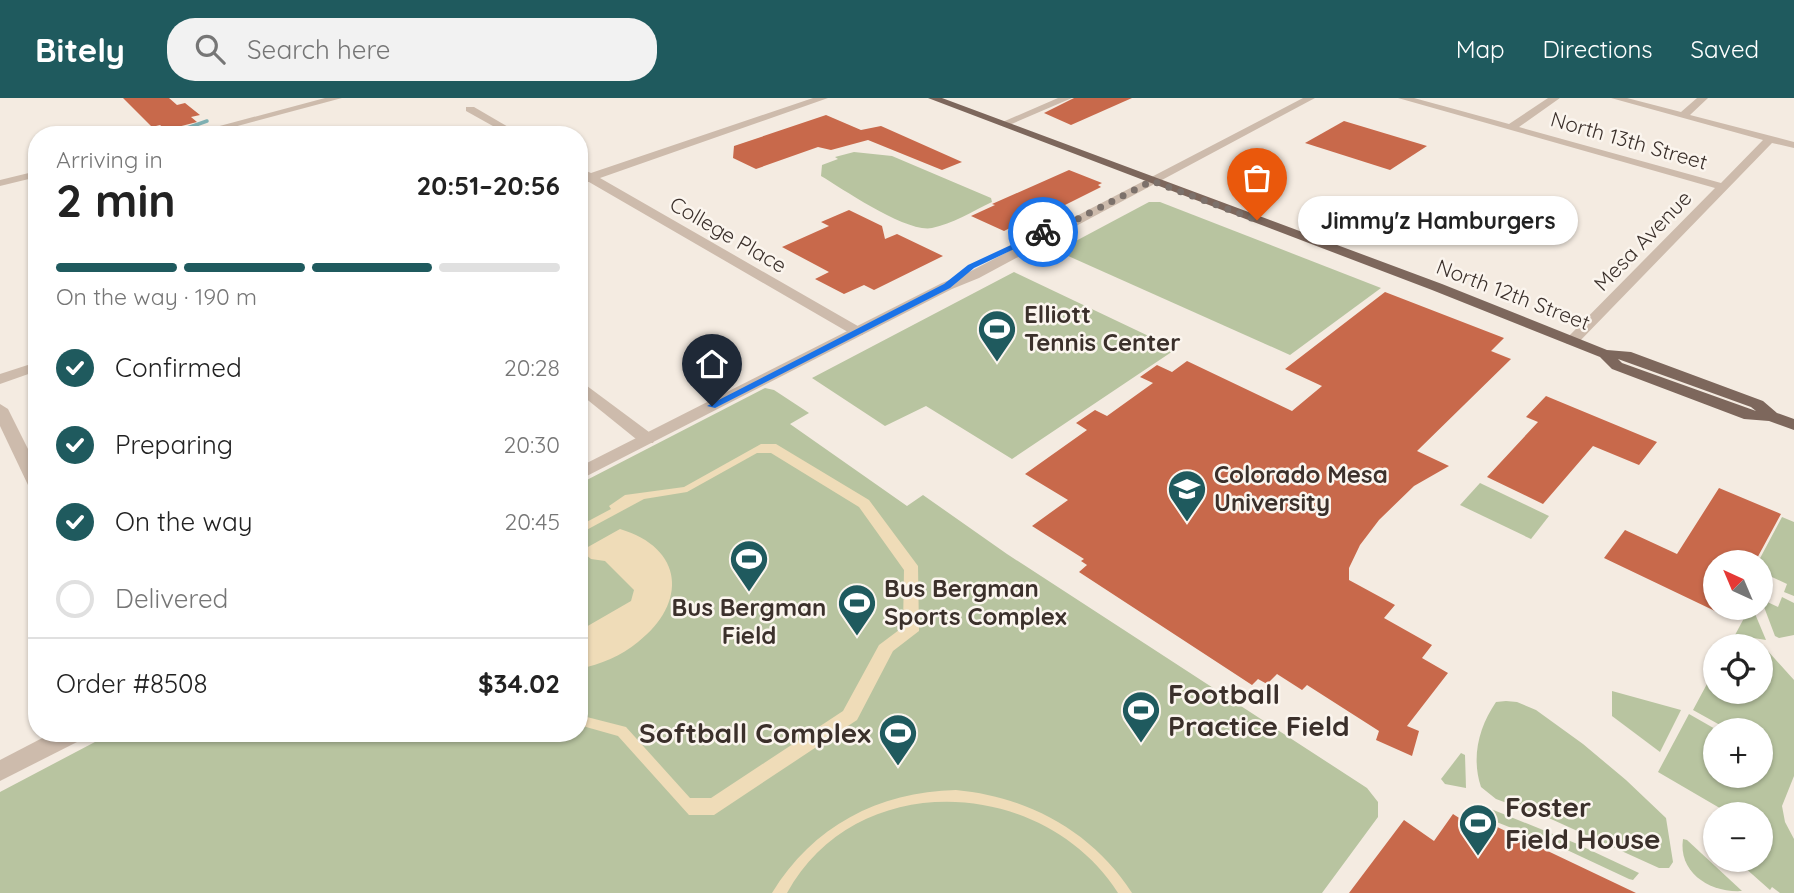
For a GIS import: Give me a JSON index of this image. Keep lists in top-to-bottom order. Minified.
{"streets":{"main road":["North 12th Street"],"street":["North 13th Street","College Place","Mesa Avenue"]},"crossings":[["North 13th Street","Mesa Avenue"],["Mesa Avenue","North 12th Street"]],"places":{"other":["Jimmy'z Hamburgers"],"sports":["Elliott Tennis Center","Bus Bergman Field","Bus Bergman Sports Complex","Football Practice Field","Softball Complex","Foster Field House"],"school or university":["Colorado Mesa University"]},"north":"top left","page":{"header":"Bitely","search":"Search here","nav":["Map","Directions","Saved"],"heading":["2 min","Arriving in","20:51–20:56"],"panel":["Order #8508","$34.02"],"bubble":"Jimmy'z Hamburgers","bar":"On the way · 190 m","list":[["Confirmed","20:28"],["Preparing","20:30"],["On the way","20:45"],"Delivered"],"map_buttons":["+","−"]}}
